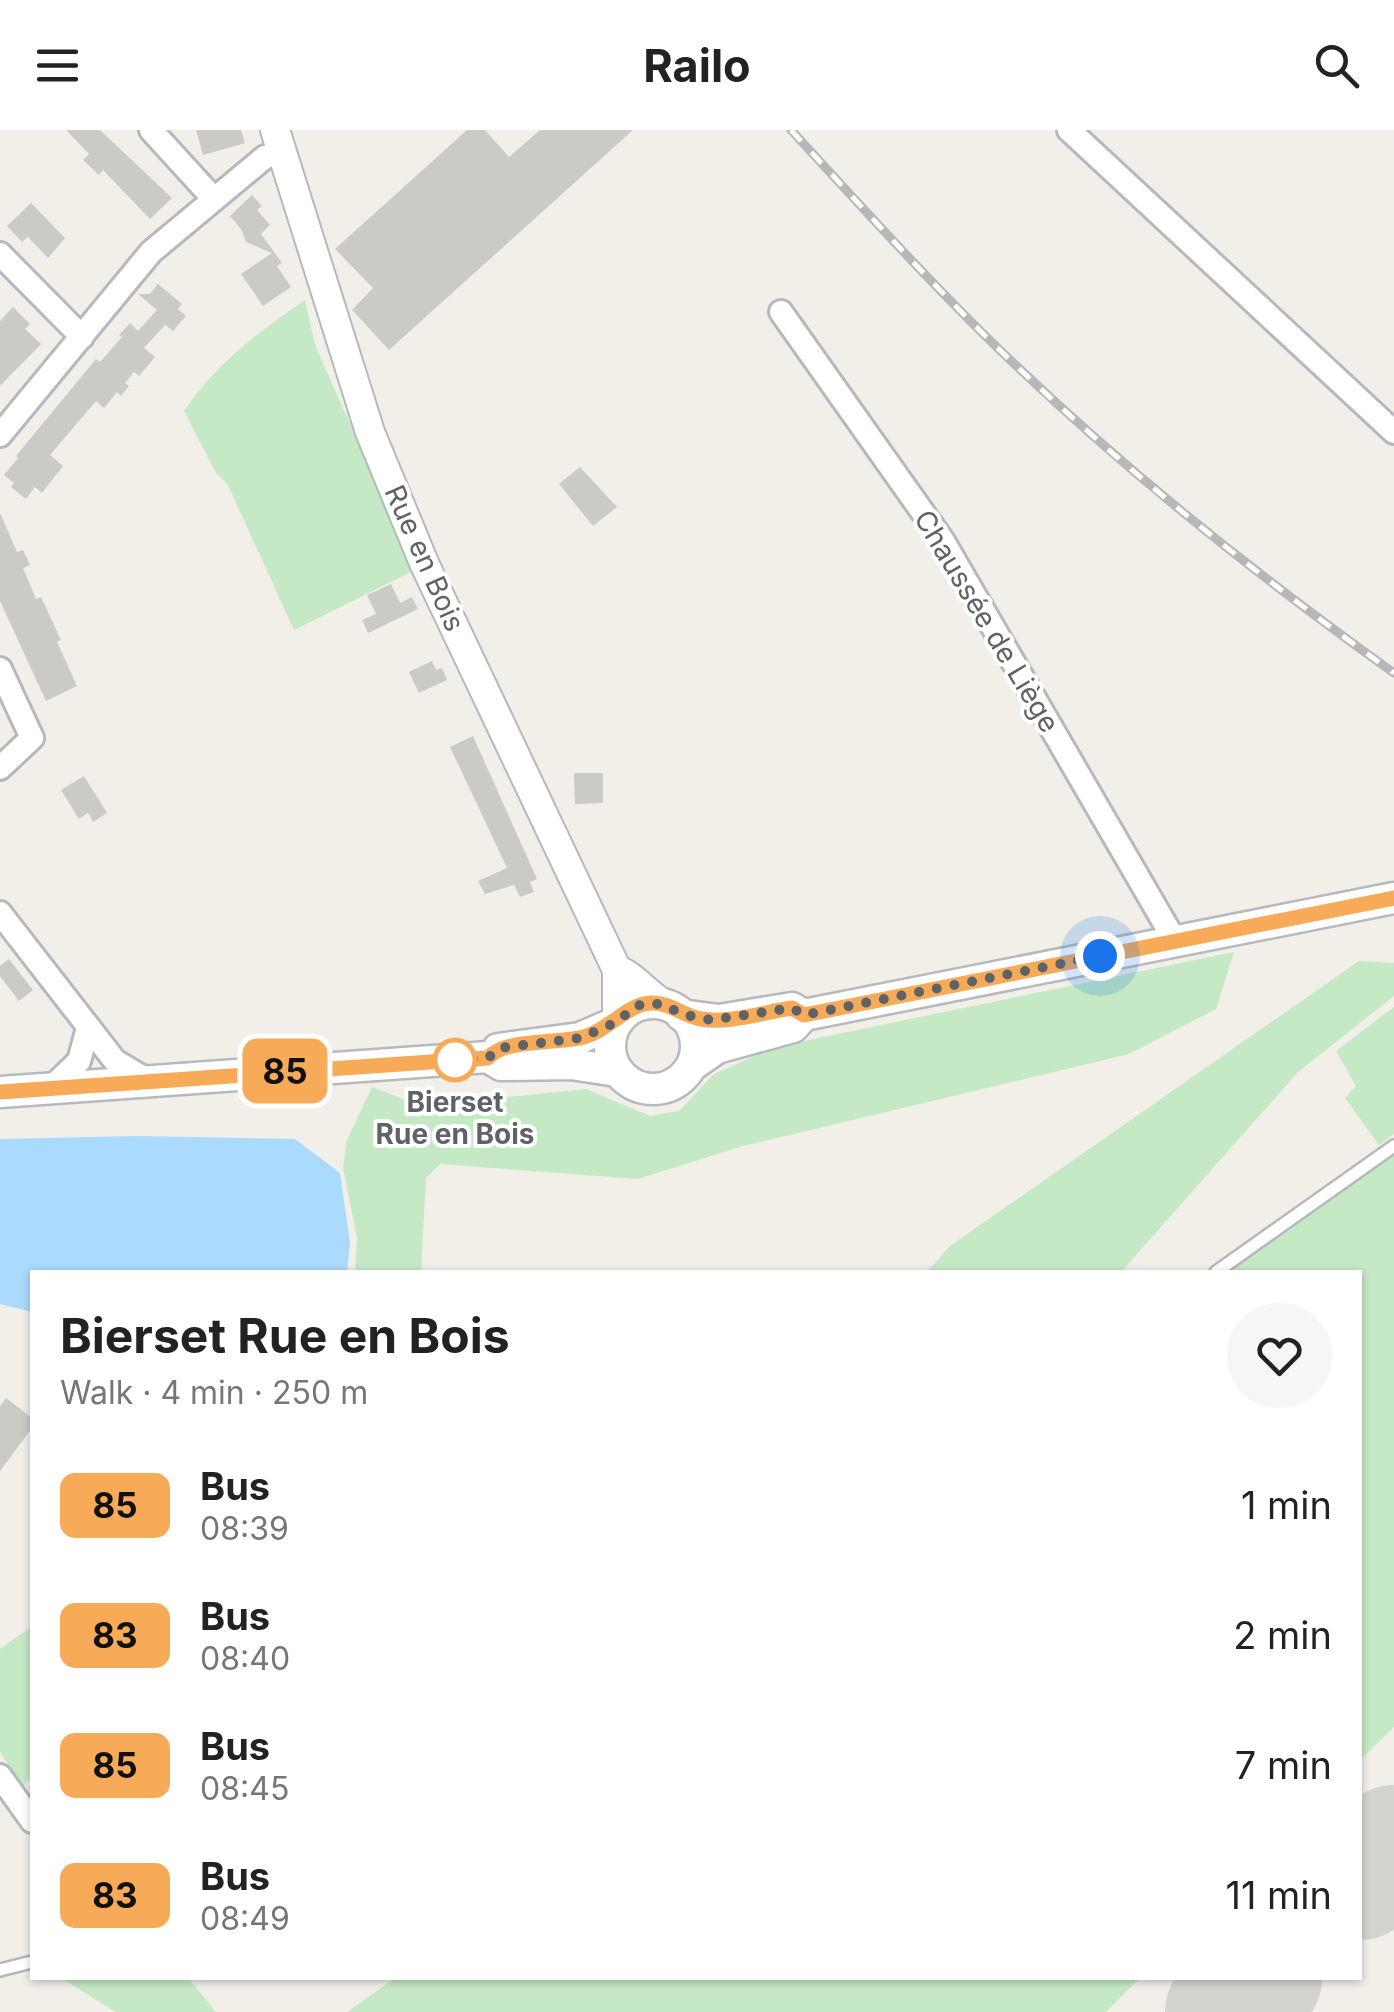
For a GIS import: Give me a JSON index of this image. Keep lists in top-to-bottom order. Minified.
{"streets":{"street":["Rue en Bois","Chaussée de Liège"]},"places":["Bierset Rue en Bois"],"lines":["bus line 85"],"page":{"header":"Railo","on_map":"85","heading":["Bierset Rue en Bois","Walk · 4 min · 250 m"],"list":[{"mark":"85","name":"Bus","note":"08:39","value":"1 min"},{"mark":"83","name":"Bus","note":"08:40","value":"2 min"},{"mark":"85","name":"Bus","note":"08:45","value":"7 min"},{"mark":"83","name":"Bus","note":"08:49","value":"11 min"}]}}
